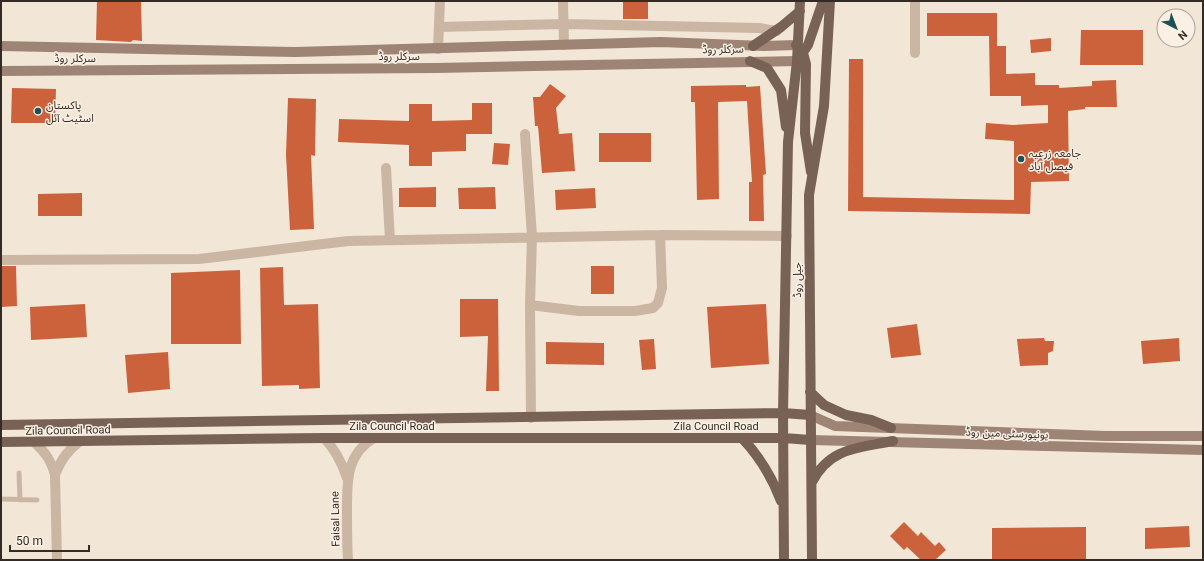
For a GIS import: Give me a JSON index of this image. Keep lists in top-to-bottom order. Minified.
{"streets":{"main road":["سرکلر روڈ","جیل روڈ","Zila Council Road","یونیورسٹی مین روڈ"],"street":["Faisal Lane"]},"crossings":[["سرکلر روڈ","جیل روڈ"],["جیل روڈ","Zila Council Road"],["جیل روڈ","یونیورسٹی مین روڈ"],["Zila Council Road","یونیورسٹی مین روڈ"],["Zila Council Road","Faisal Lane"]],"places":["پاکستان اسٹیٹ آئل","جامعہ زرعیہ فیصل آباد"],"scale_bar":"50 m","north":"bottom right"}
